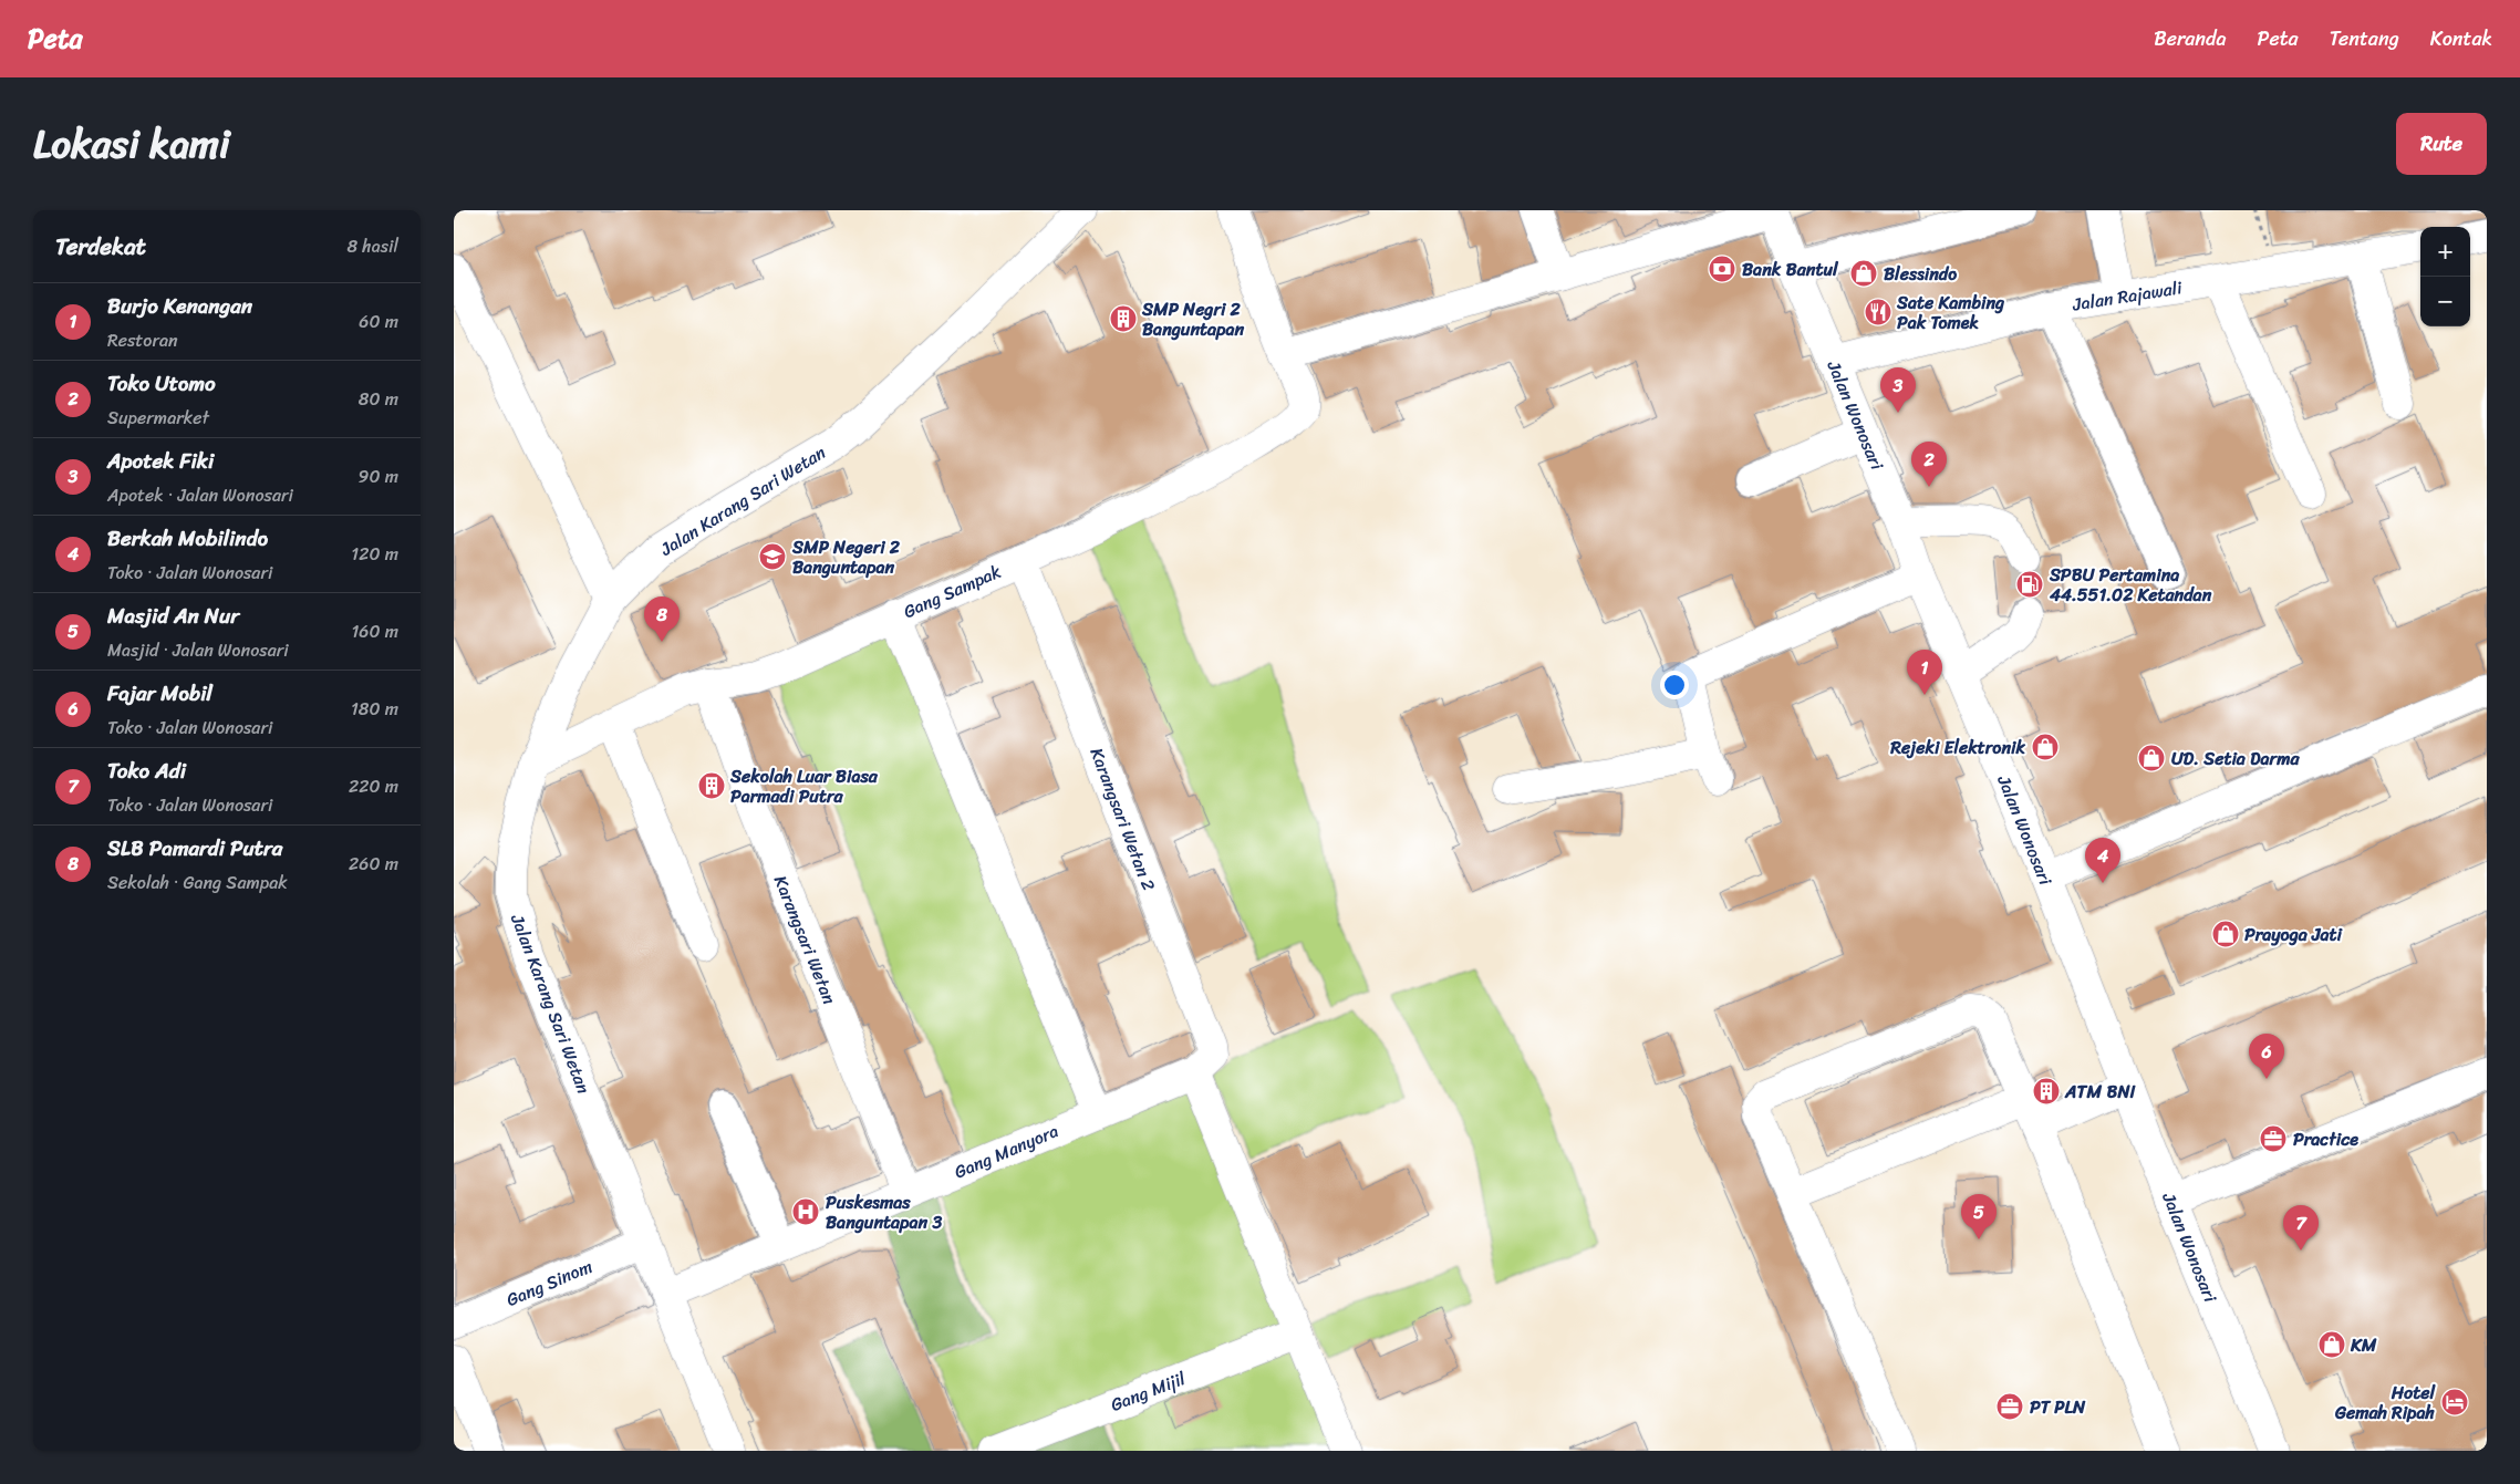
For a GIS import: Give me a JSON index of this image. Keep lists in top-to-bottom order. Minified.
{"streets":{"street":["Jalan Rajawali","Jalan Wonosari","Jalan Karang Sari Wetan","Gang Sampak","Karangsari Wetan 2","Karangsari Wetan","Gang Manyora","Gang Sinom","Gang Mijil"]},"crossings":[["Jalan Rajawali","Jalan Wonosari"],["Jalan Karang Sari Wetan","Gang Sampak"],["Jalan Karang Sari Wetan","Gang Manyora"],["Jalan Karang Sari Wetan","Gang Sinom"],["Gang Sampak","Karangsari Wetan 2"],["Gang Sampak","Karangsari Wetan"],["Karangsari Wetan 2","Gang Manyora"],["Karangsari Wetan","Gang Manyora"]],"places":{"bank":["Bank Bantul"],"shop":["Blessindo","Rejeki Elektronik","UD. Setia Darma","Prayoga Jati","KM"],"restaurant":["Sate Kambing Pak Tomek"],"building":["SMP Negri 2 Banguntapan","Sekolah Luar Biasa Parmadi Putra","ATM BNI"],"school or university":["SMP Negeri 2 Banguntapan"],"fuel station":["SPBU Pertamina 44.551.02 Ketandan"],"office":["Practice","PT PLN"],"hospital":["Puskesmas Banguntapan 3"],"hotel":["Hotel Gemah Ripah"]},"page":{"header":"Peta","nav":["Beranda","Peta","Tentang","Kontak"],"title":"Lokasi kami","buttons":"Rute","heading":["Terdekat","8 hasil"],"map_buttons":["+","−"],"list":[{"mark":"1","name":"Burjo Kenangan","note":"Restoran","value":"60 m"},{"mark":"2","name":"Toko Utomo","note":"Supermarket","value":"80 m"},{"mark":"3","name":"Apotek Fiki","note":"Apotek · Jalan Wonosari","value":"90 m"},{"mark":"4","name":"Berkah Mobilindo","note":"Toko · Jalan Wonosari","value":"120 m"},{"mark":"5","name":"Masjid An Nur","note":"Masjid · Jalan Wonosari","value":"160 m"},{"mark":"6","name":"Fajar Mobil","note":"Toko · Jalan Wonosari","value":"180 m"},{"mark":"7","name":"Toko Adi","note":"Toko · Jalan Wonosari","value":"220 m"},{"mark":"8","name":"SLB Pamardi Putra","note":"Sekolah · Gang Sampak","value":"260 m"}],"pins":["3","2","8","1","4","6","5","7"]}}
